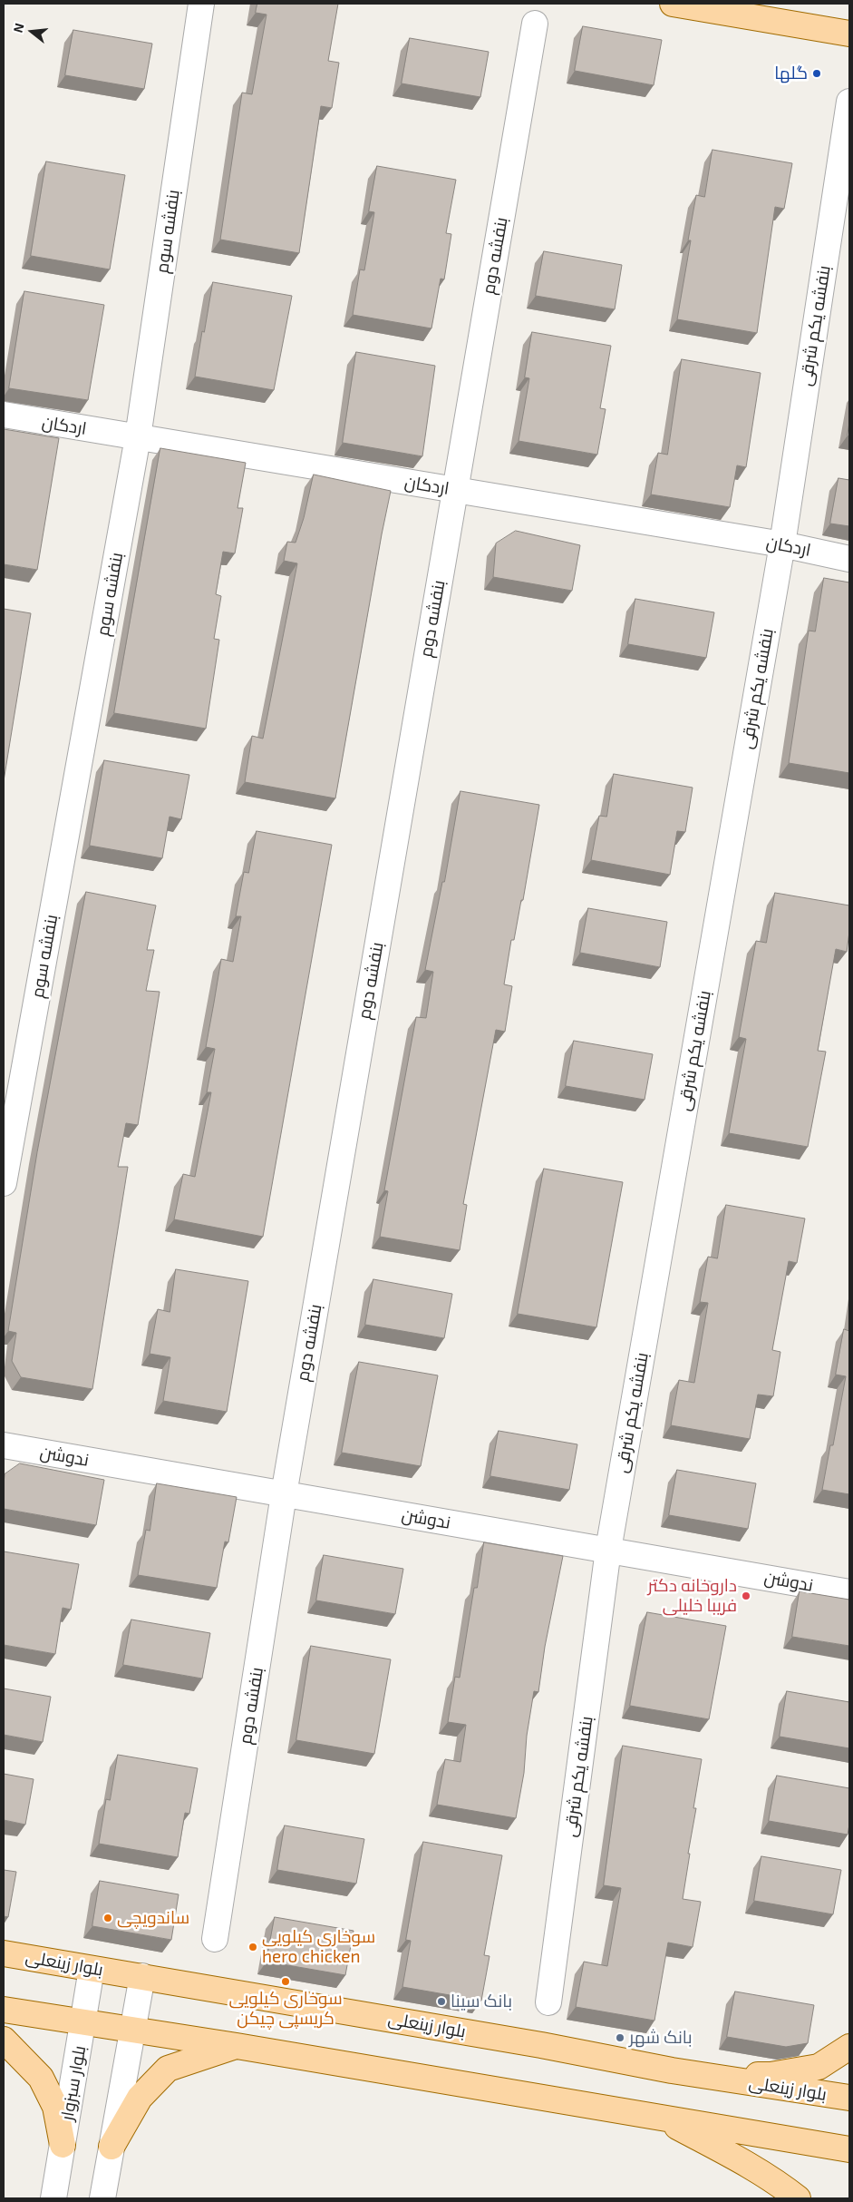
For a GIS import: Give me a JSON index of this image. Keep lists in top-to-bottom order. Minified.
{"streets":{"main road":["بلوار زینعلی"],"street":["بنفشه سوم","بنفشه دوم","بنفشه یکم شرقی","اردکان","ندوشن","بلوار سبزوار"]},"crossings":[["بنفشه سوم","اردکان"],["بنفشه دوم","اردکان"],["بنفشه دوم","ندوشن"],["بنفشه یکم شرقی","اردکان"],["بنفشه یکم شرقی","ندوشن"],["بلوار زینعلی","بلوار سبزوار"]],"places":["گلها","داروخانه دکتر فریبا خلیلی","ساندویچی","سوخاری کیلویی hero chicken","سوخاری کیلویی کریسپی چیکن","بانک سینا","بانک شهر"],"north":"left"}
